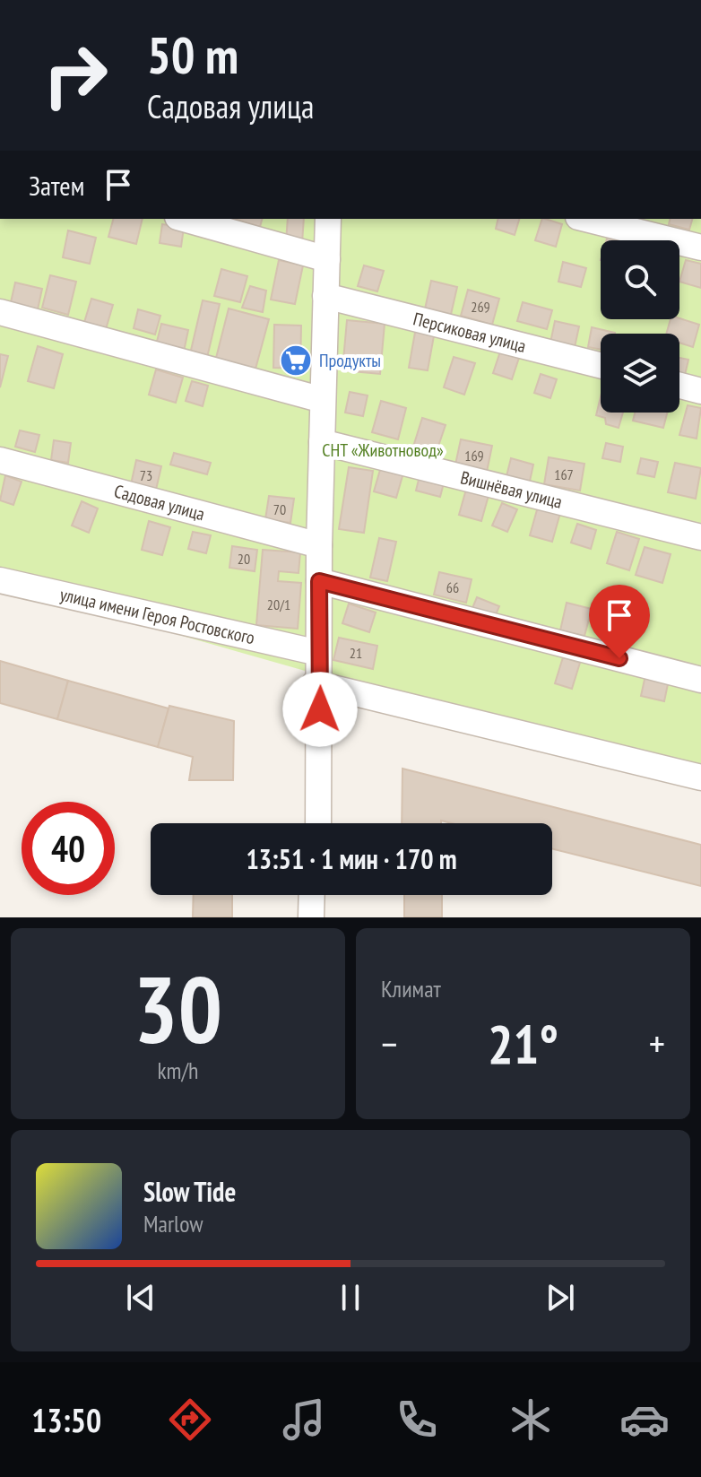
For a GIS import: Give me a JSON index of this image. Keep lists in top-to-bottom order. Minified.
{"streets":{"street":["Персиковая улица","Вишнёвая улица","Садовая улица","улица имени Героя Ростовского"]},"parks":["СНТ «Животновод»"],"places":{"supermarket":["Продукты"]},"house_numbers":["269","169","167","73","70","20","66","20/1","21"],"page":{"turn":["50 m","Садовая улица"],"then":"Затем","limit":"40","trip":"13:51 · 1 мин · 170 m","tile":[["30","km/h"],"Климат"],"heat":["−","21°","+"],"song":["Slow Tide","Marlow"],"tabs":"13:50"}}
